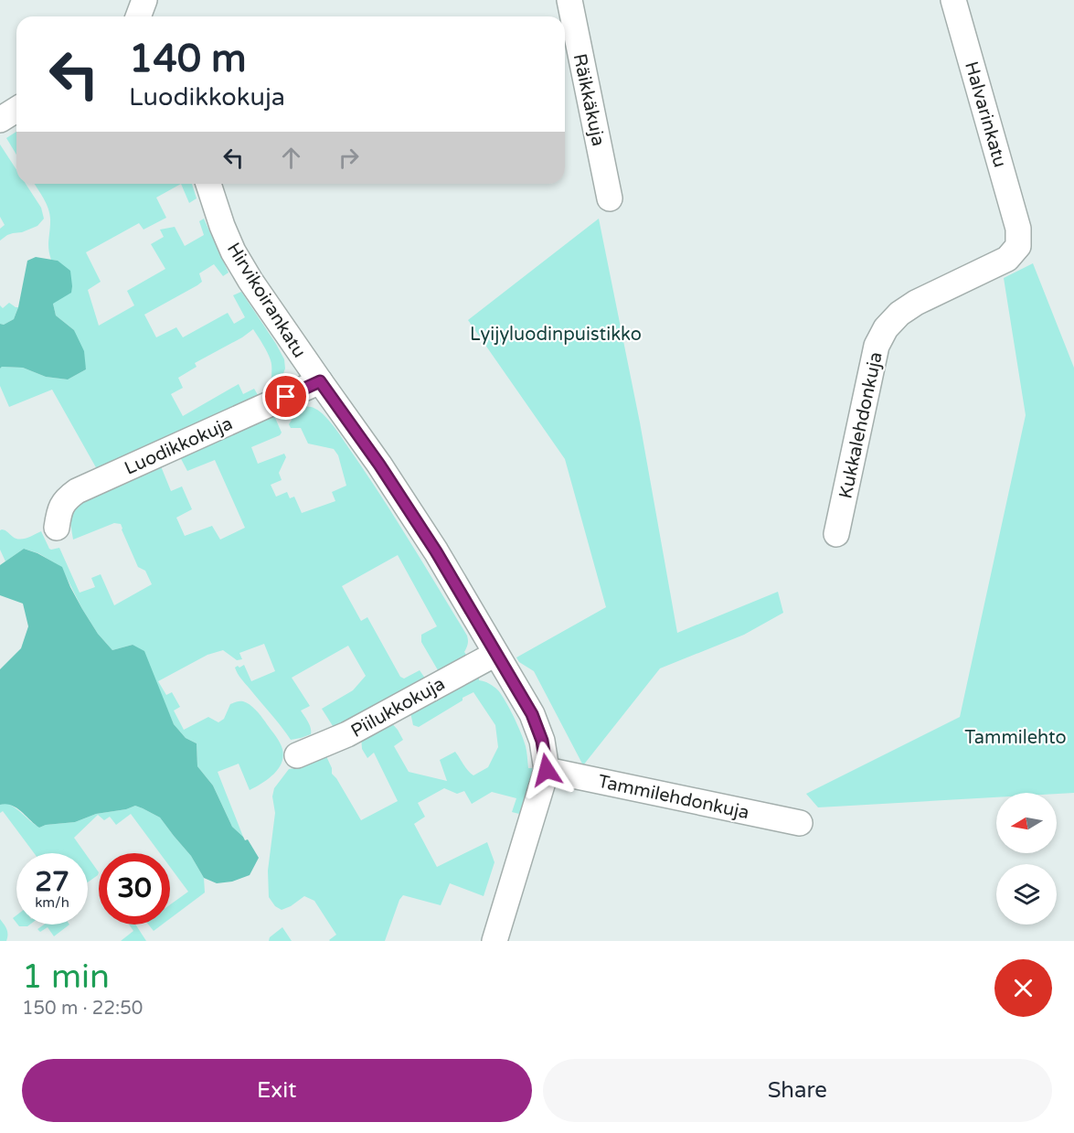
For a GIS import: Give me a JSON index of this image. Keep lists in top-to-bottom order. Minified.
{"streets":{"street":["Räikkäkuja","Halvarinkatu","Hirvikoirankatu","Kukkalehdonkuja","Luodikkokuja","Piilukkokuja","Tammilehdonkuja"]},"crossings":[["Halvarinkatu","Kukkalehdonkuja"],["Hirvikoirankatu","Luodikkokuja"],["Hirvikoirankatu","Piilukkokuja"],["Hirvikoirankatu","Tammilehdonkuja"]],"parks":["Lyijyluodinpuistikko","Tammilehto"],"north":"left","page":{"turn":["140 m","Luodikkokuja"],"speed":"27 km/h","limit":"30","heading":["1 min","150 m · 22:50"],"buttons":["Exit","Share"]}}
